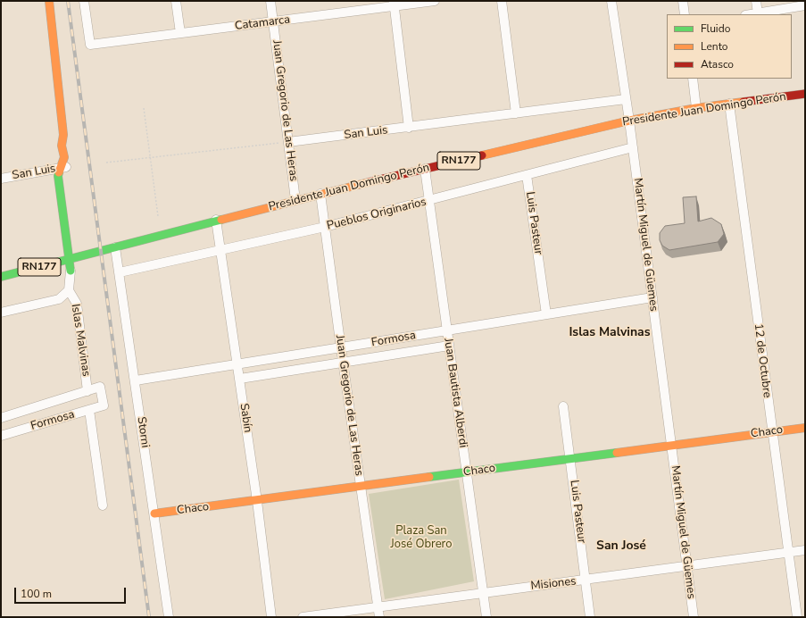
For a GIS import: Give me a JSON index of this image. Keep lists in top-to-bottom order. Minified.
{"streets":{"street":["Catamarca","Presidente Juan Domingo Perón","Juan Gregorio de Las Heras","San Luis","RN177","Pueblos Originarios","Luis Pasteur","Martín Miguel de Güemes","Formosa","Islas Malvinas","12 de Octubre","Juan Bautista Alberdi","Sabín","Storni","Chaco","Misiones"]},"crossings":[["Catamarca","Juan Gregorio de Las Heras"],["Presidente Juan Domingo Perón","Juan Gregorio de Las Heras"],["Presidente Juan Domingo Perón","Martín Miguel de Güemes"],["Presidente Juan Domingo Perón","12 de Octubre"],["Presidente Juan Domingo Perón","Juan Bautista Alberdi"],["Presidente Juan Domingo Perón","Sabín"],["Presidente Juan Domingo Perón","Storni"],["Juan Gregorio de Las Heras","San Luis"],["Juan Gregorio de Las Heras","Pueblos Originarios"],["Juan Gregorio de Las Heras","Formosa"],["Juan Gregorio de Las Heras","Chaco"],["Juan Gregorio de Las Heras","Misiones"],["San Luis","Martín Miguel de Güemes"],["Pueblos Originarios","Luis Pasteur"],["Pueblos Originarios","Martín Miguel de Güemes"],["Pueblos Originarios","Juan Bautista Alberdi"],["Pueblos Originarios","Sabín"],["Pueblos Originarios","Storni"],["Luis Pasteur","Formosa"],["Luis Pasteur","Chaco"],["Luis Pasteur","Misiones"],["Martín Miguel de Güemes","Formosa"],["Martín Miguel de Güemes","Chaco"],["Martín Miguel de Güemes","Misiones"],["Formosa","Islas Malvinas"],["Formosa","Juan Bautista Alberdi"],["Formosa","Sabín"],["Formosa","Storni"],["12 de Octubre","Chaco"],["12 de Octubre","Misiones"],["Juan Bautista Alberdi","Chaco"],["Juan Bautista Alberdi","Misiones"],["Sabín","Chaco"],["Storni","Chaco"]],"districts":["Islas Malvinas","San José"],"parks":["Plaza San José Obrero"],"legend":["Fluido","Lento","Atasco"],"scale_bar":"100 m"}
